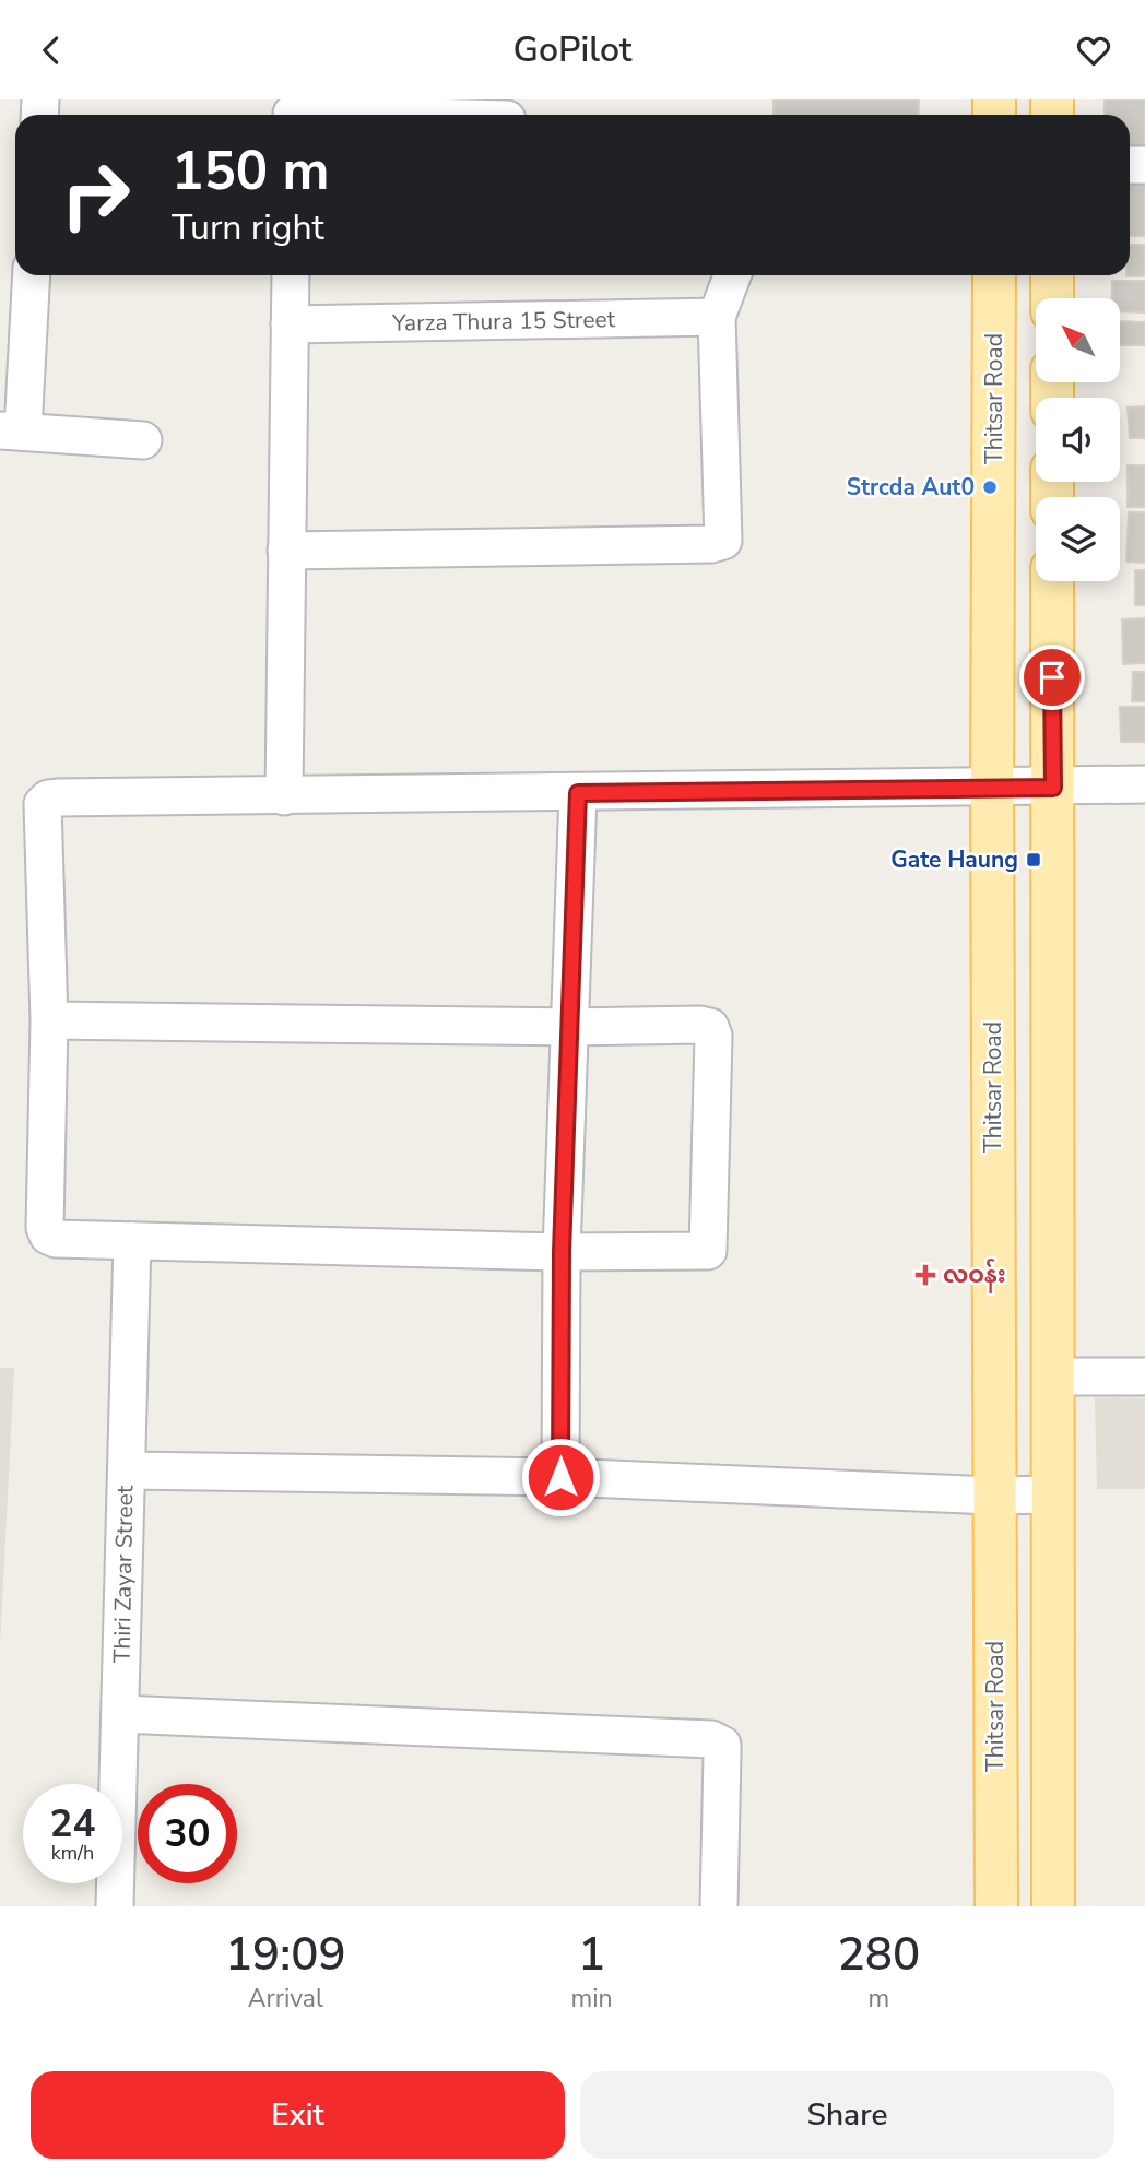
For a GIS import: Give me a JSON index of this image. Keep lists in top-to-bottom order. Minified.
{"streets":{"main road":["Thitsar Road"],"street":["Yarza Thura 15 Street","Thiri Zayar Street"]},"places":{"other":["Strcda Aut0"],"transit":["Gate Haung"],"health":["လဝန်း"]},"north":"top left","page":{"header":"GoPilot","turn":["150 m","Turn right"],"speed":"24 km/h","limit":"30","eta":["19:09","Arrival","1","min","280","m"],"buttons":["Exit","Share"]}}
